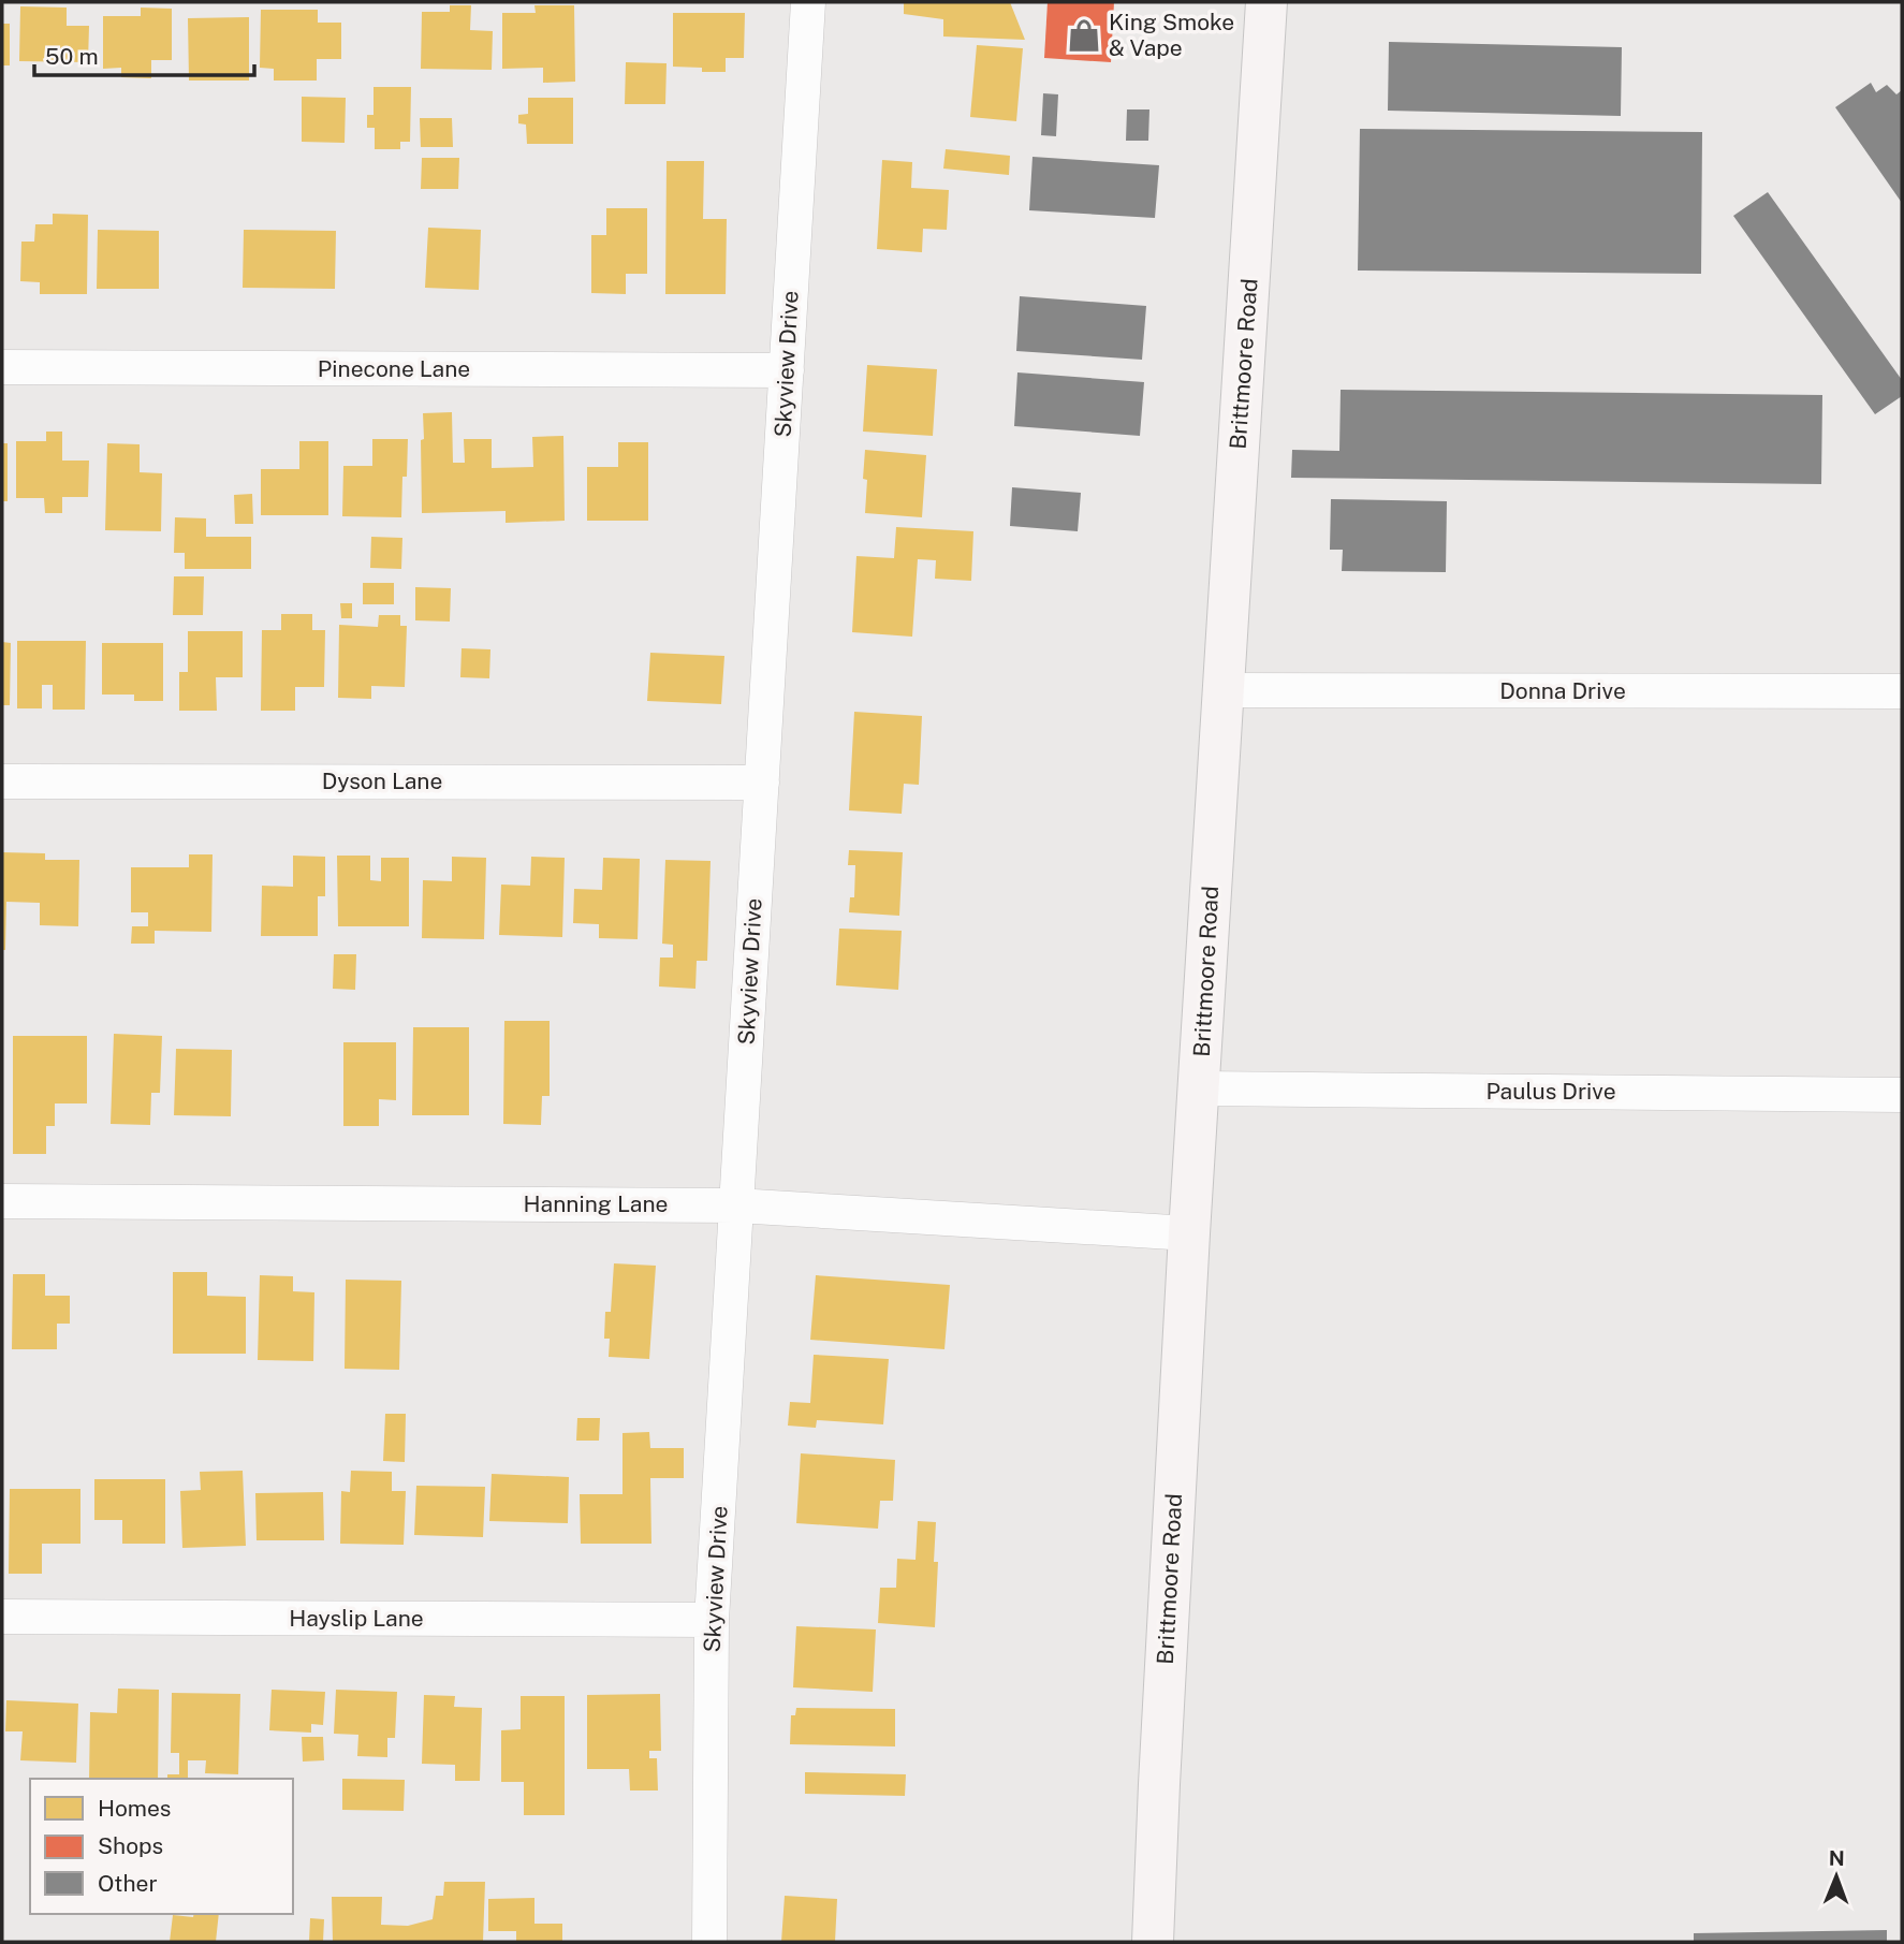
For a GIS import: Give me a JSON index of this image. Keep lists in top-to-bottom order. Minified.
{"streets":{"main road":["Brittmoore Road"],"street":["Skyview Drive","Pinecone Lane","Donna Drive","Dyson Lane","Paulus Drive","Hanning Lane","Hayslip Lane"]},"crossings":[["Skyview Drive","Pinecone Lane"],["Skyview Drive","Dyson Lane"],["Skyview Drive","Hanning Lane"],["Skyview Drive","Hayslip Lane"],["Brittmoore Road","Donna Drive"],["Brittmoore Road","Paulus Drive"],["Brittmoore Road","Hanning Lane"]],"places":{"shop":["King Smoke & Vape"]},"legend":["Homes","Shops","Other"],"scale_bar":"50 m","north":"top"}
